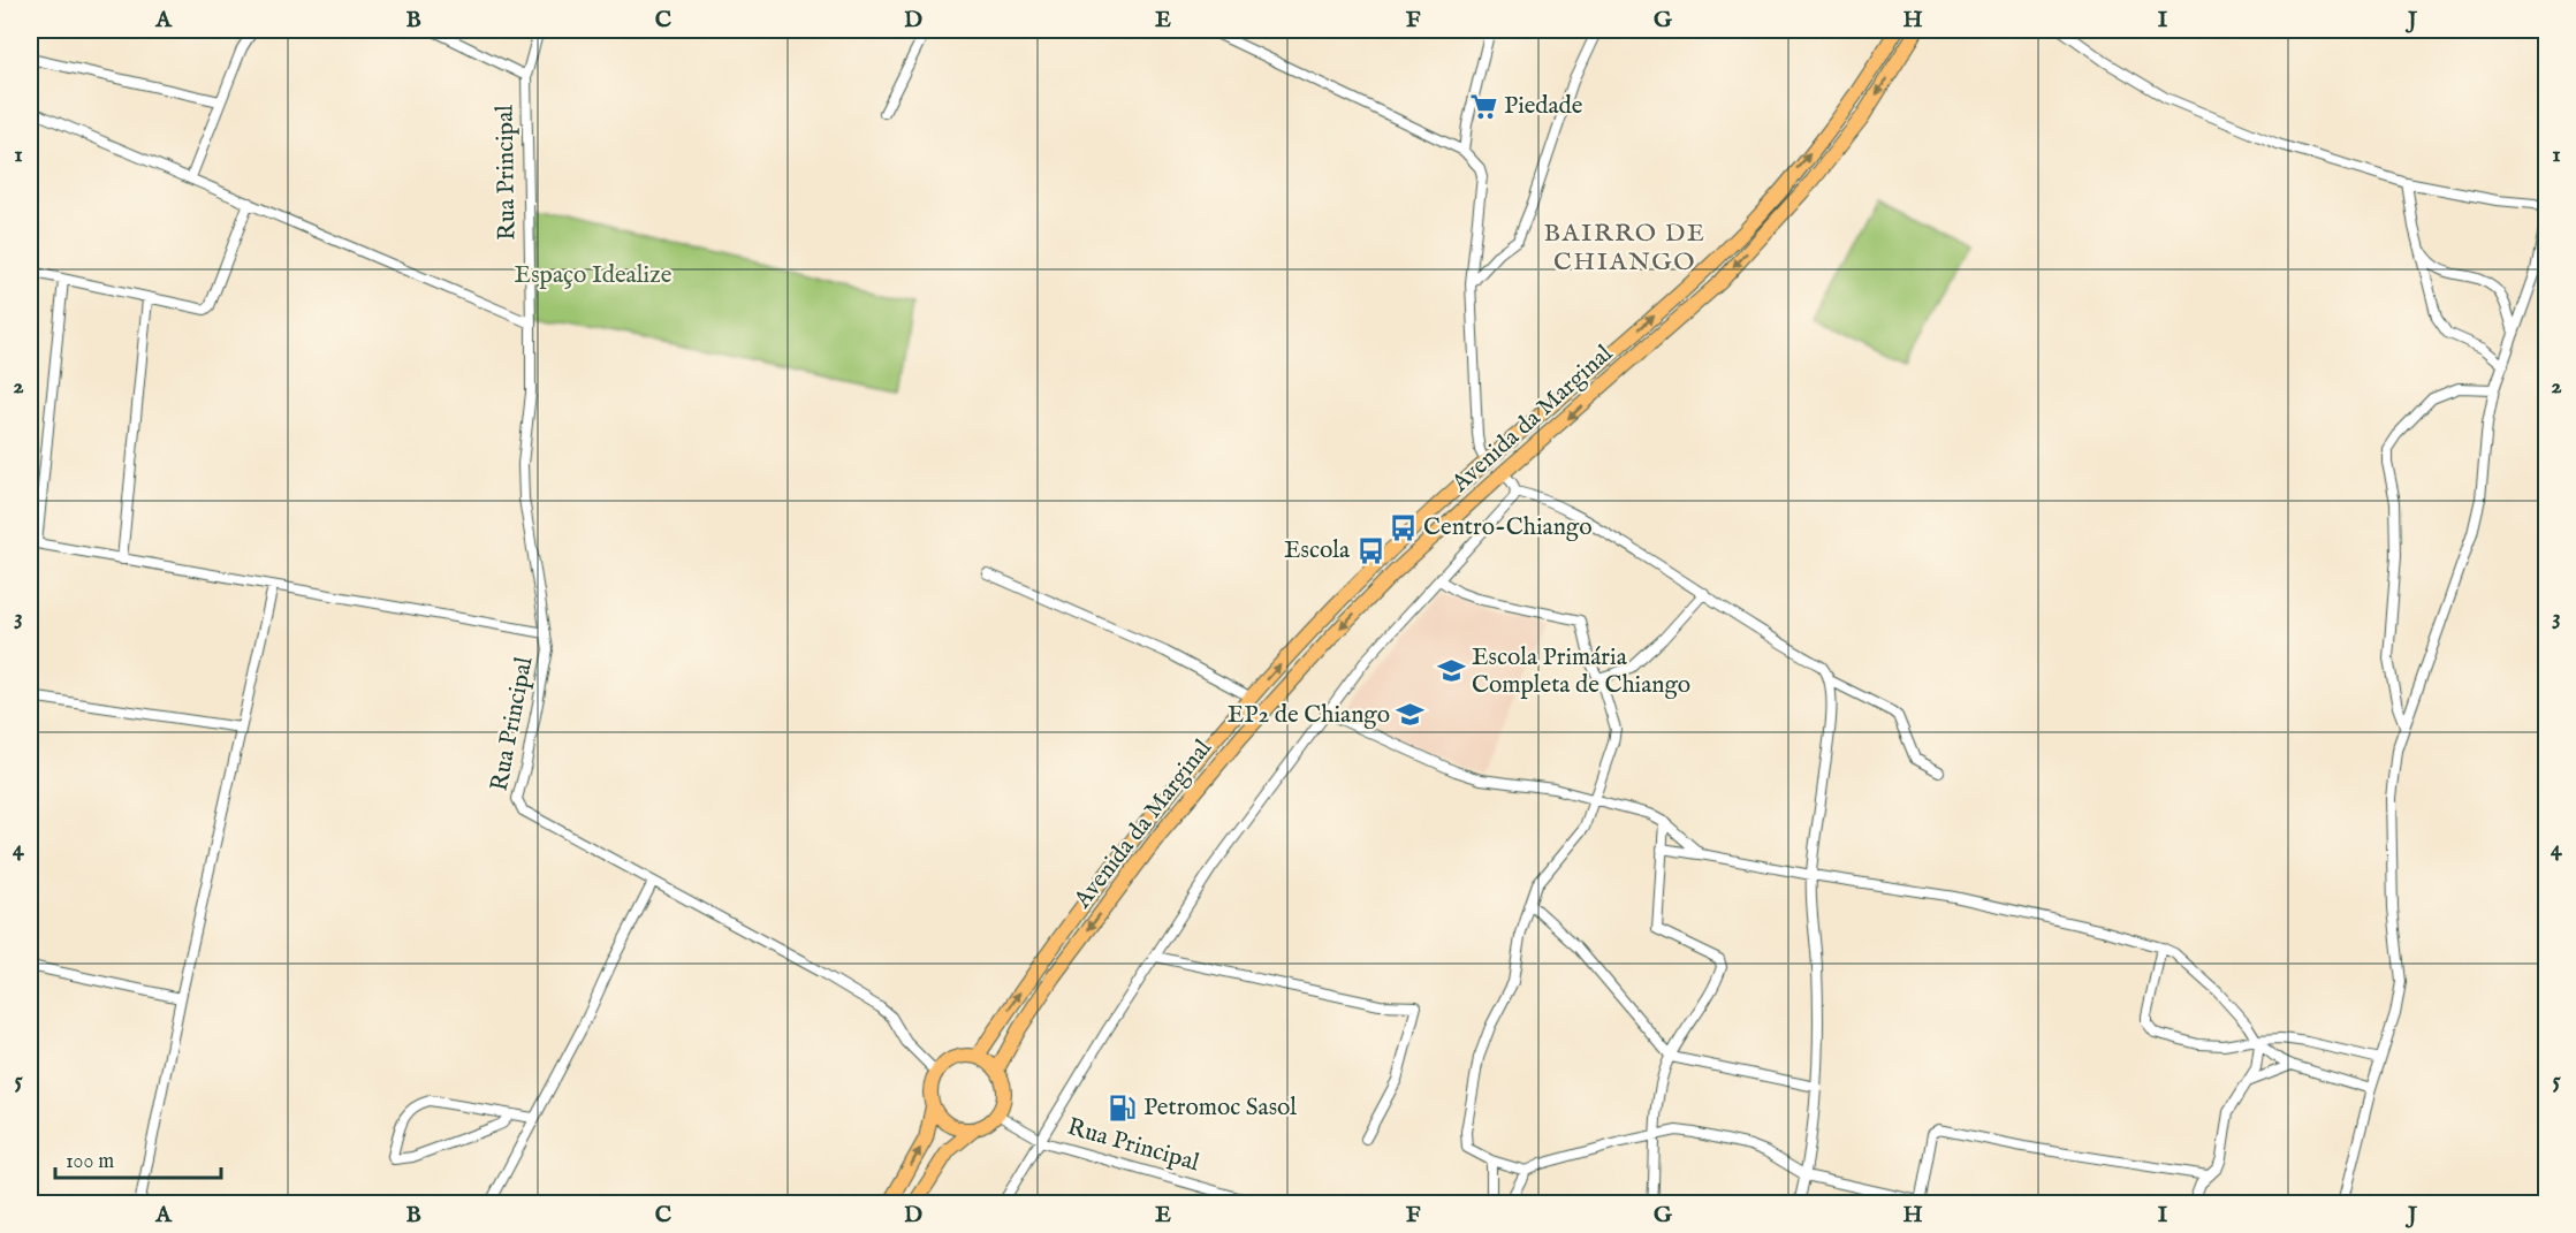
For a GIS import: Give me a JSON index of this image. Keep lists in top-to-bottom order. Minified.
{"streets":{"main road":["Avenida da Marginal"],"street":["Rua Principal"]},"crossings":[["Rua Principal","Avenida da Marginal"]],"districts":["BAIRRO DE CHIANGO"],"parks":["Espaço Idealize"],"places":{"supermarket":["Piedade"],"bus stop":["Centro-Chiango","Escola"],"school or university":["Escola Primária Completa de Chiango","EP2 de Chiango"],"fuel station":["Petromoc Sasol"]},"scale_bar":"100 m","grid":{"columns":["A","B","C","D","E","F","G","H","I","J"],"rows":["1","2","3","4","5"]}}
